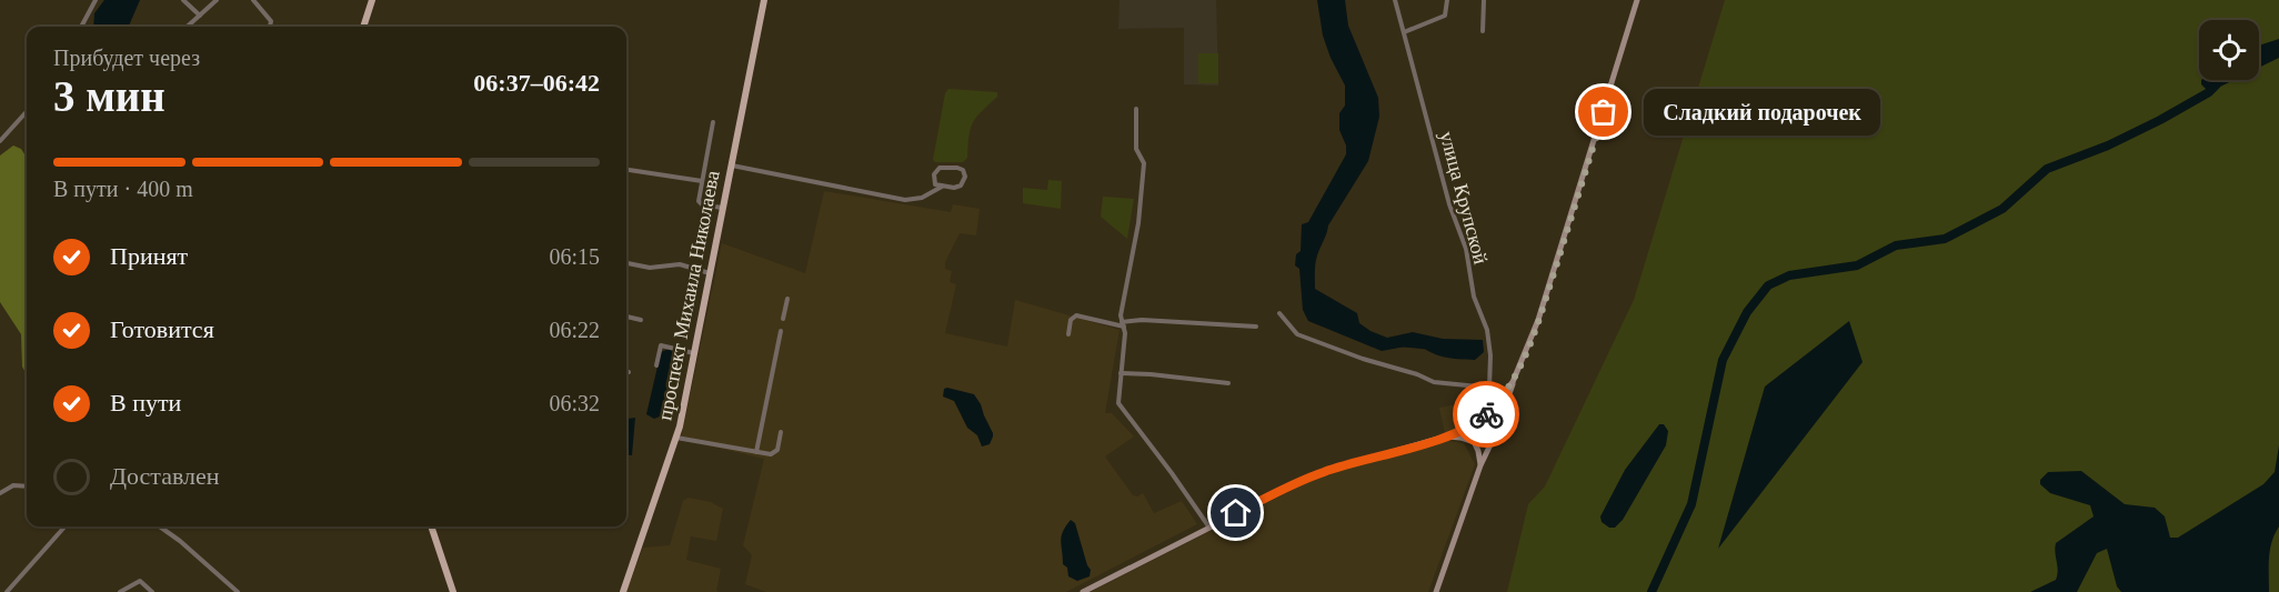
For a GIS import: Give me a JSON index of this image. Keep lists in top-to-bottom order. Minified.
{"streets":{"main road":["проспект Михаила Николаева"],"street":["улица Крупской"]},"places":["Сладкий подарочек"],"page":{"heading":["3 мин","Прибудет через","06:37–06:42"],"bubble":"Сладкий подарочек","bar":"В пути · 400 m","list":[["Принят","06:15"],["Готовится","06:22"],["В пути","06:32"],"Доставлен"]}}
